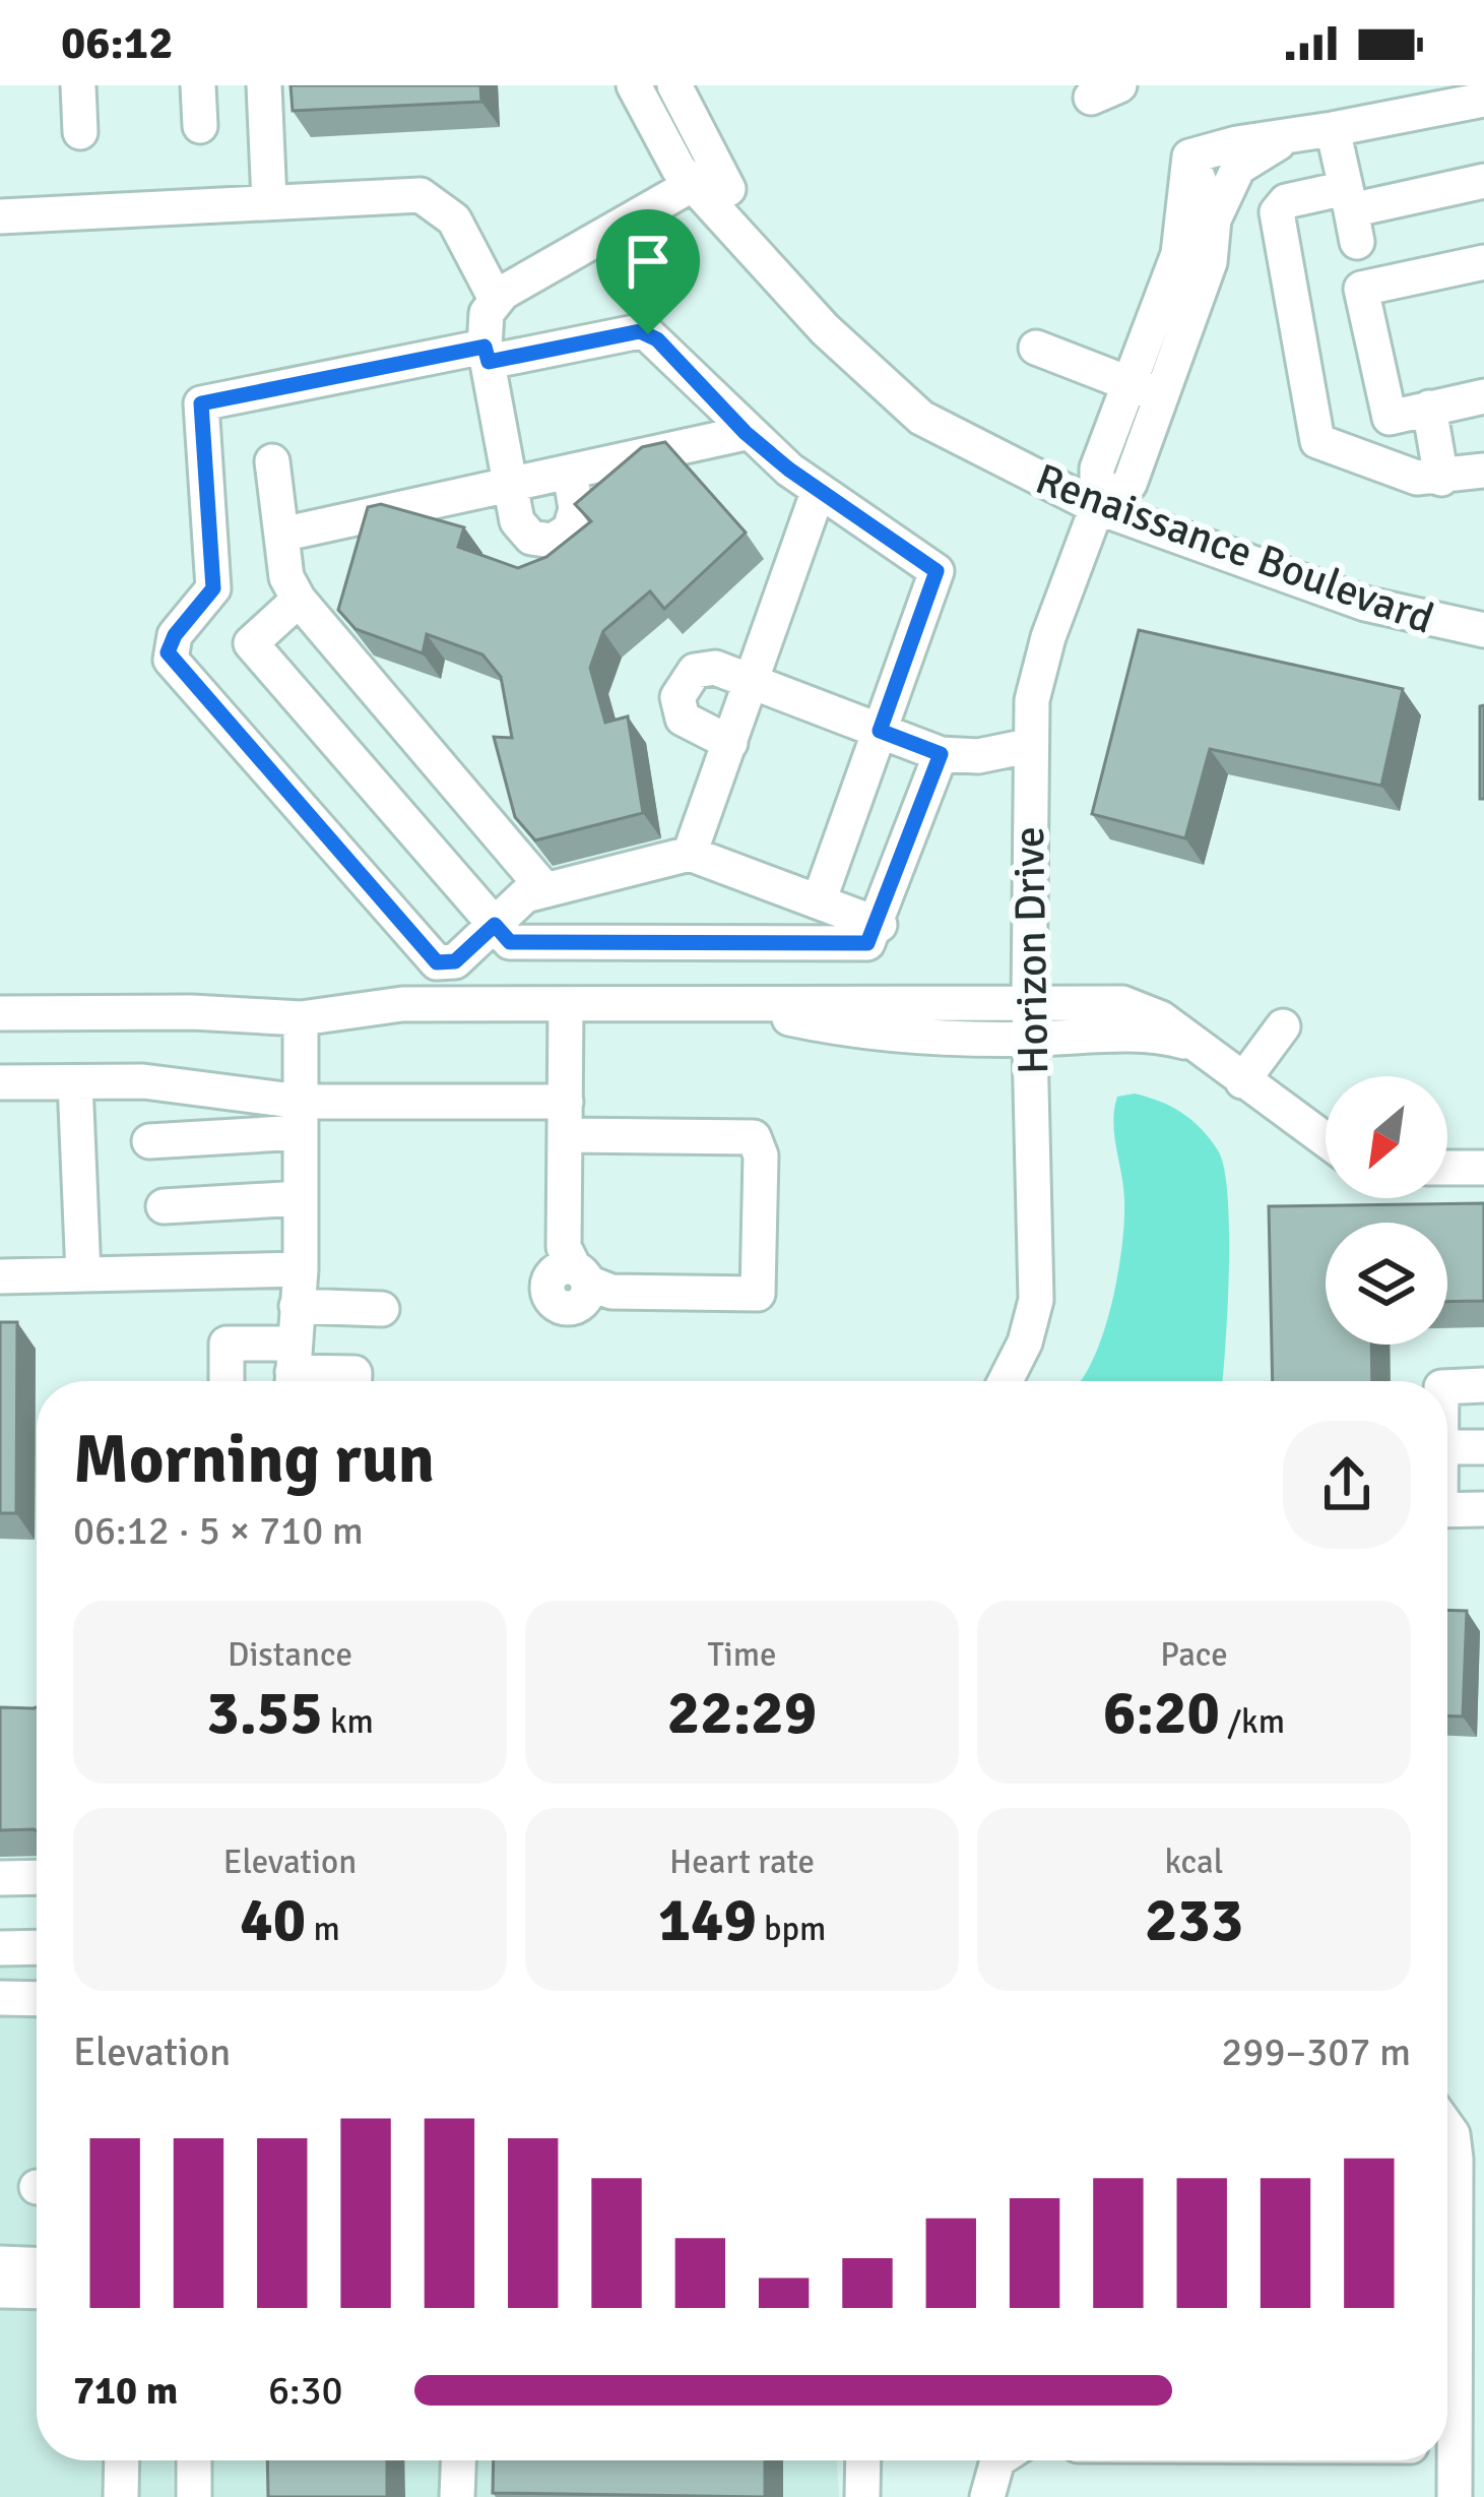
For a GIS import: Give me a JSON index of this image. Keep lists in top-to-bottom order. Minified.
{"streets":{"street":["Renaissance Boulevard","Horizon Drive"]},"crossings":[["Renaissance Boulevard","Horizon Drive"]],"north":"bottom left","page":{"status":"06:12","heading":["Morning run","06:12 · 5 × 710 m"],"stats":[["Distance","3.55 km"],["Time","22:29"],["Pace","6:20 /km"],["Elevation","40 m"],["Heart rate","149 bpm"],["kcal","233"]],"chart":["Elevation","299–307 m"],"list":[{"name":"710 m","note":"6:30"}]}}
